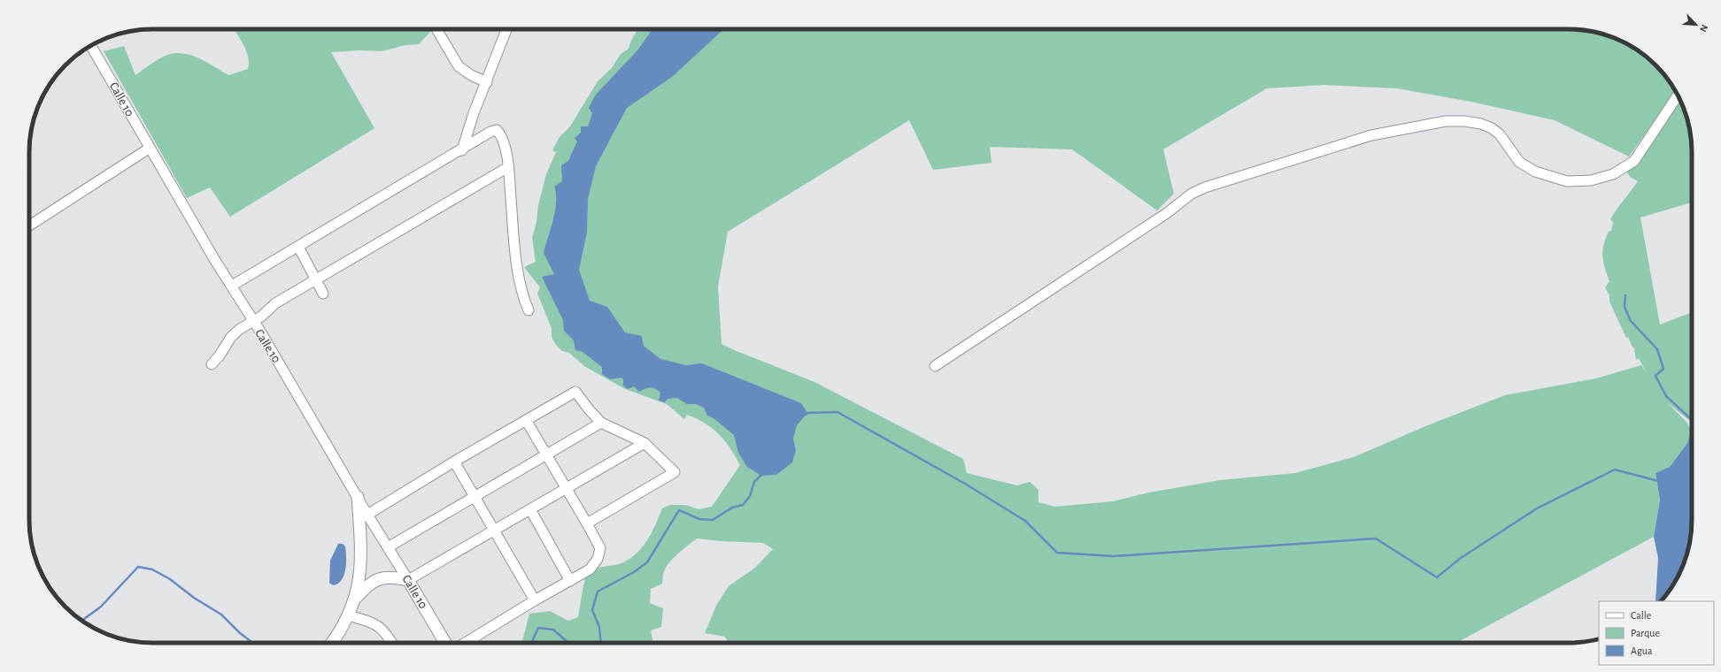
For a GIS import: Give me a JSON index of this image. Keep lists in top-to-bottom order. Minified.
{"streets":{"main road":["Calle 10"]},"legend":["Calle","Parque","Agua"],"north":"bottom right"}
